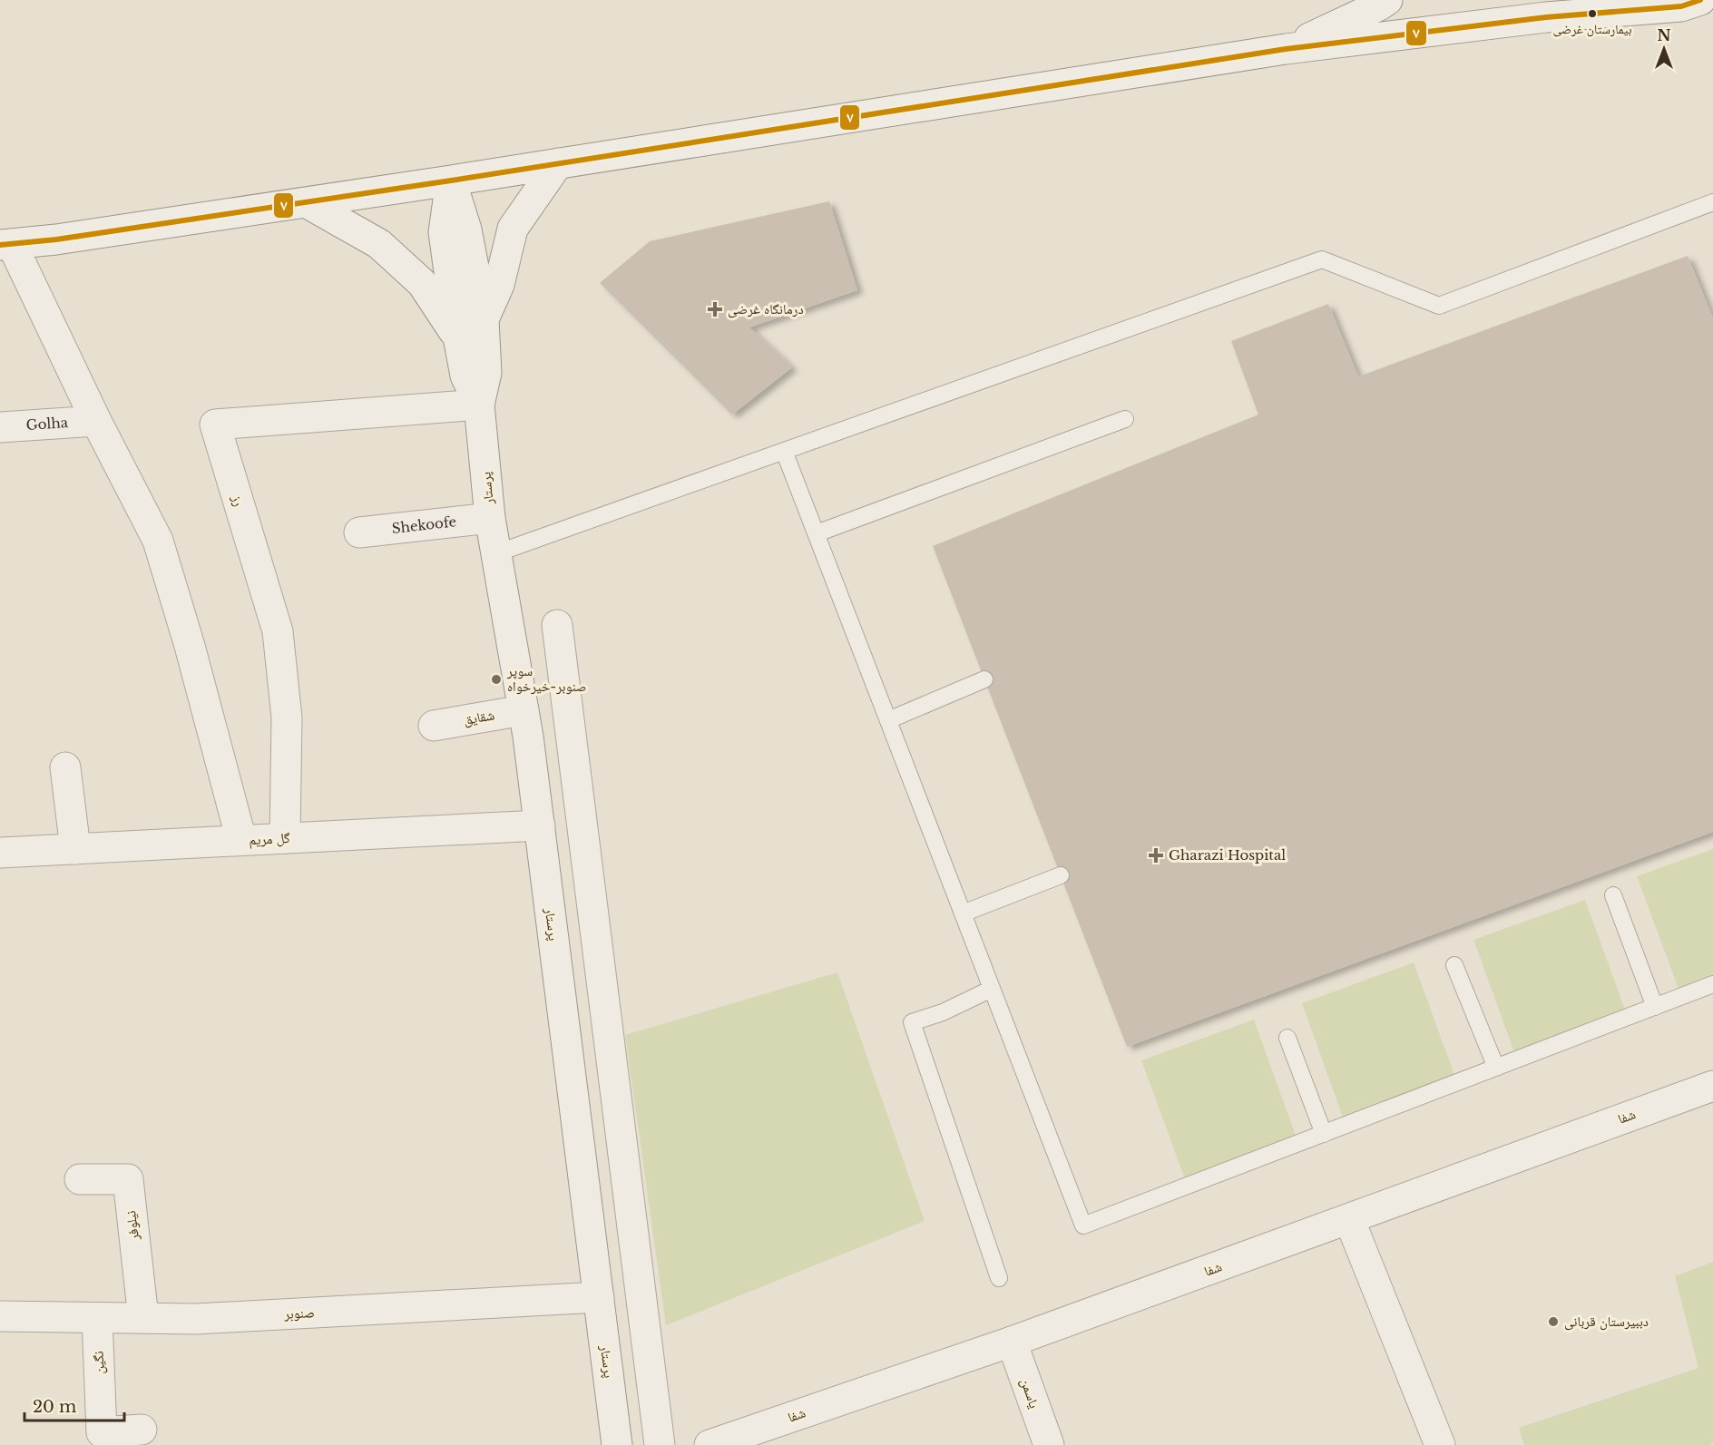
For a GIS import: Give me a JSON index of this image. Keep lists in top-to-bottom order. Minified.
{"streets":{"street":["Golha","پرستار","رز","Shekoofe","شقایق","گل مریم","شفا","نیلوفر","صنوبر","نگین","یاسمن"]},"crossings":[["پرستار","رز"],["پرستار","Shekoofe"],["پرستار","شقایق"],["پرستار","گل مریم"],["پرستار","صنوبر"],["رز","گل مریم"],["شفا","یاسمن"],["نیلوفر","صنوبر"],["صنوبر","نگین"]],"places":{"other":["بیمارستان غرضی","سوپر صنوبر-خیرخواه","دببیرستان قربانی"],"health":["درمانگاه غرضی","Gharazi Hospital"]},"lines":["transit line ۷"],"scale_bar":"20 m","north":"top"}
